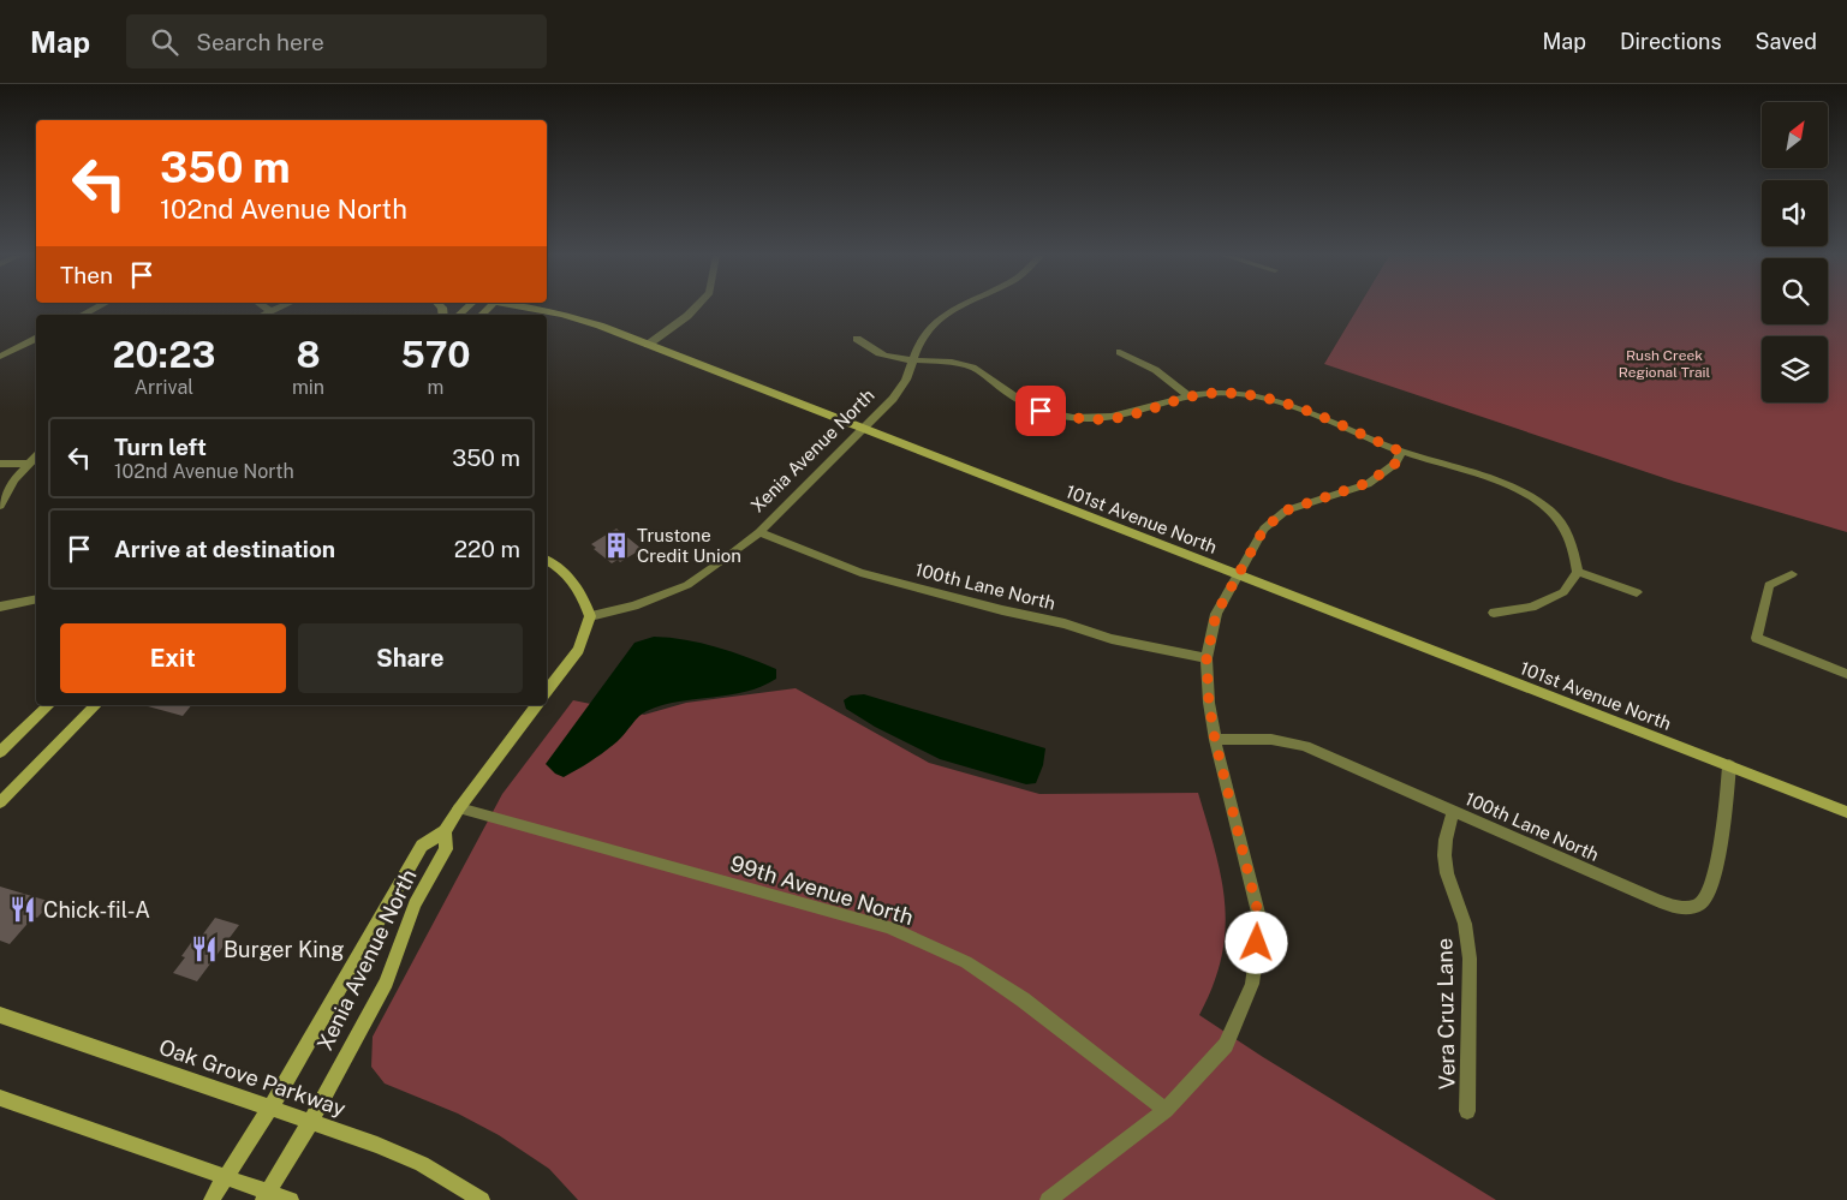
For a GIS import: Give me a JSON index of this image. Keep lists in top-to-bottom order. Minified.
{"streets":{"street":["Xenia Avenue North","101st Avenue North","100th Lane North","99th Avenue North","Vera Cruz Lane","Oak Grove Parkway"]},"crossings":[["Xenia Avenue North","101st Avenue North"],["Xenia Avenue North","100th Lane North"],["Xenia Avenue North","99th Avenue North"],["Xenia Avenue North","Oak Grove Parkway"],["101st Avenue North","100th Lane North"],["100th Lane North","Vera Cruz Lane"]],"parks":["Rush Creek Regional Trail"],"places":{"building":["Trustone Credit Union"],"restaurant":["Chick-fil-A","Burger King"]},"north":"top right","page":{"header":"Map","search":"Search here","nav":["Map","Directions","Saved"],"turn":["350 m","102nd Avenue North"],"then":"Then","eta":["20:23","Arrival","8","min","570","m"],"list":[{"name":"Turn left","note":"102nd Avenue North","value":"350 m"},{"name":"Arrive at destination","value":"220 m"}],"buttons":["Exit","Share"]}}
